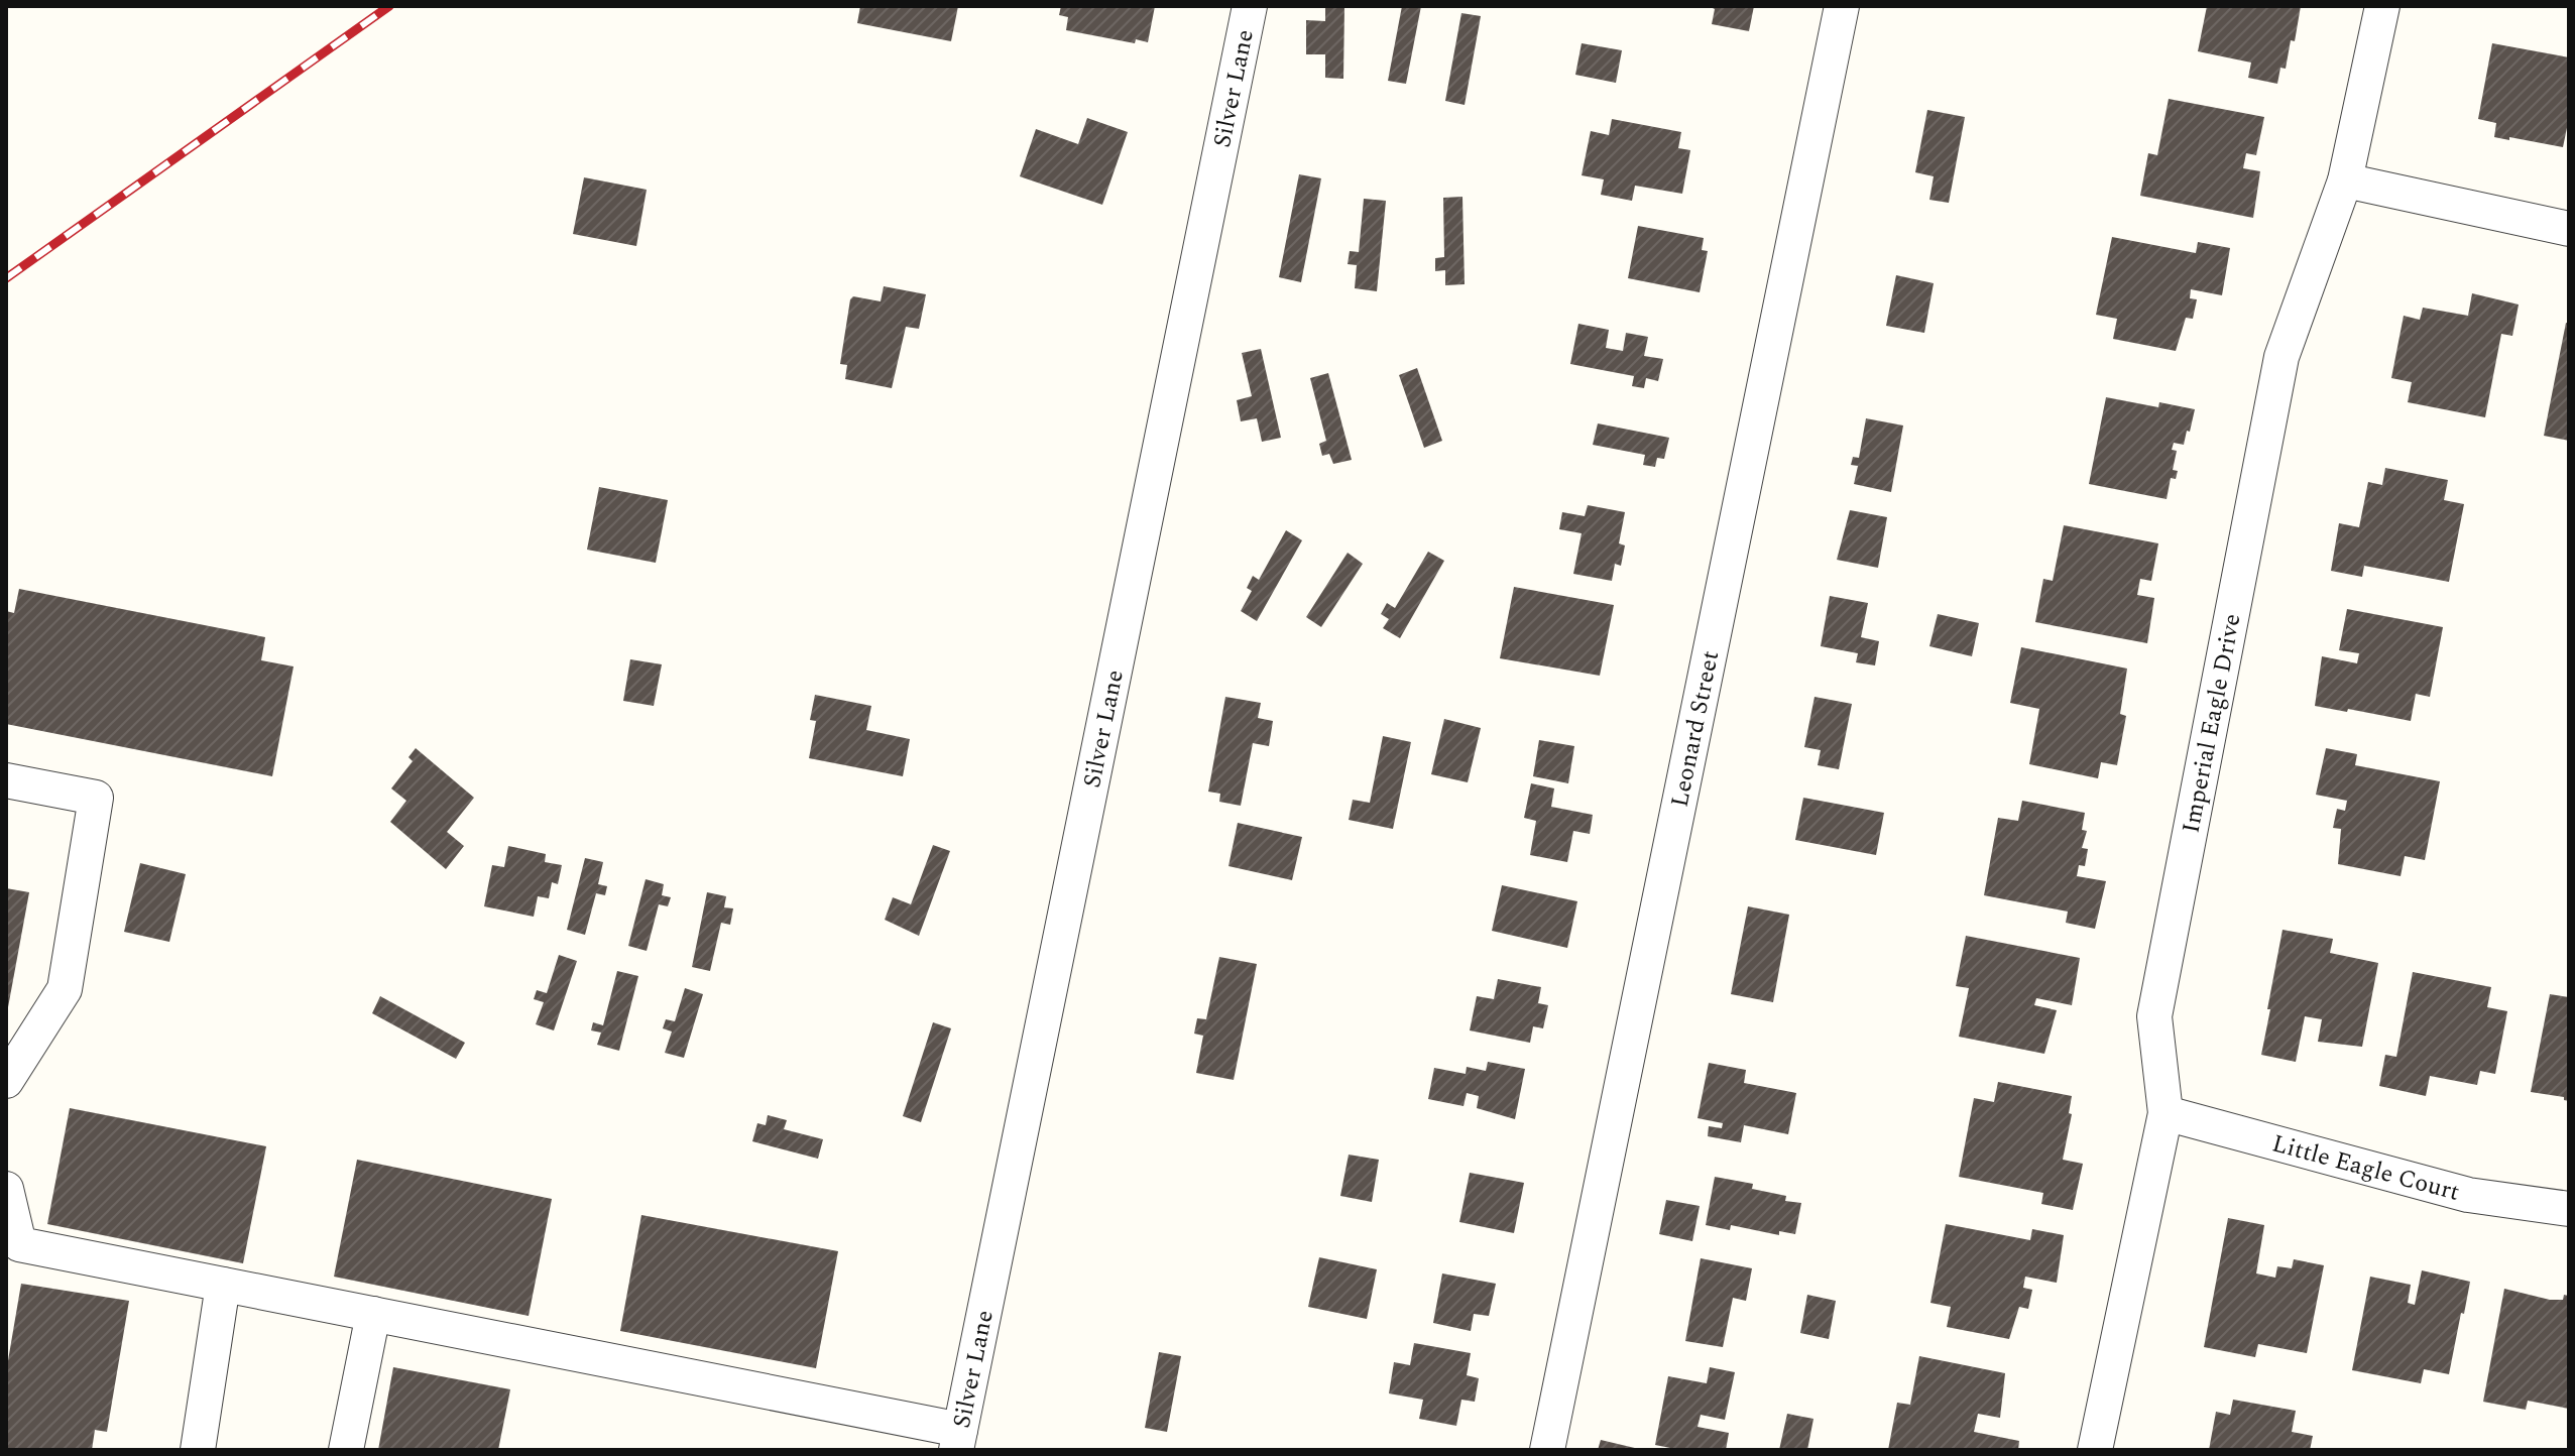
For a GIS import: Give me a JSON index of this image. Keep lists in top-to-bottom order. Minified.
{"streets":{"street":["Silver Lane","Imperial Eagle Drive","Leonard Street","Little Eagle Court"]},"crossings":[["Imperial Eagle Drive","Little Eagle Court"]]}
